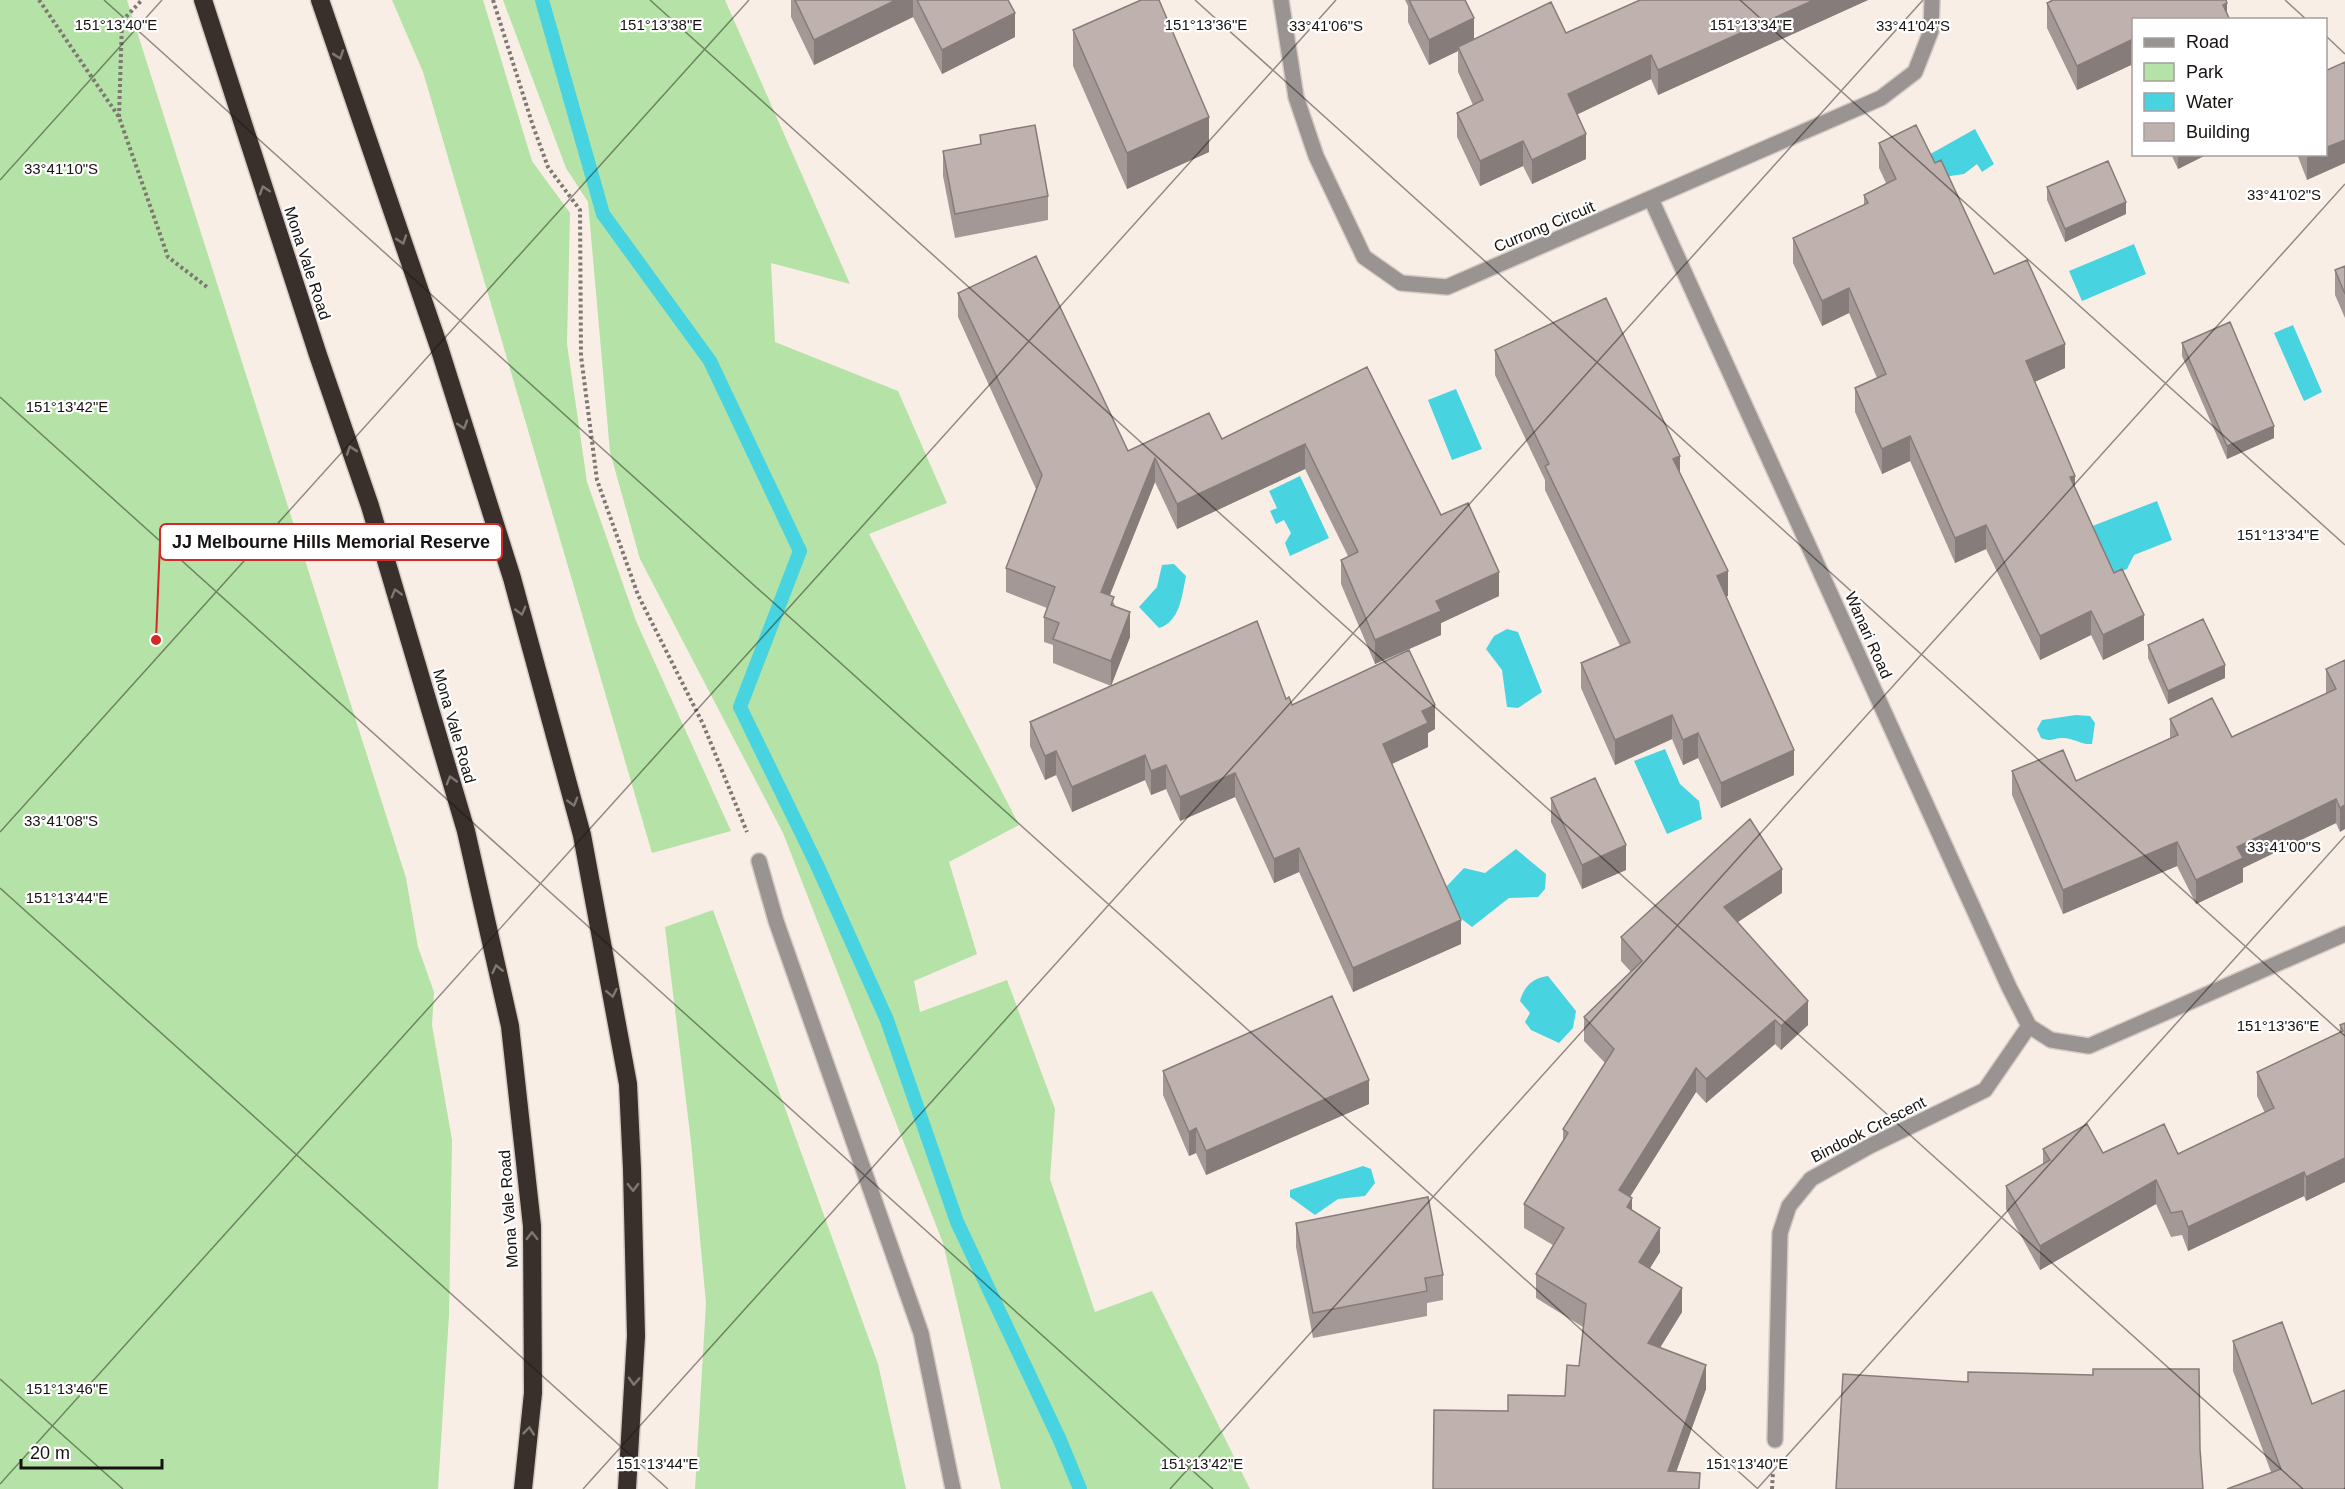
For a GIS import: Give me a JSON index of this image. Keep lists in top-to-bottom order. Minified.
{"streets":{"highway":["Mona Vale Road"],"street":["Currong Circuit","Wanari Road","Bindook Crescent"]},"crossings":[["Currong Circuit","Wanari Road"],["Wanari Road","Bindook Crescent"]],"places":["JJ Melbourne Hills Memorial Reserve"],"legend":["Road","Park","Water","Building"],"scale_bar":"20 m","coordinates":["151°13'34\"E","151°13'40\"E","151°13'38\"E","151°13'36\"E","33°41'06\"S","33°41'04\"S","33°41'10\"S","33°41'02\"S","151°13'42\"E","33°41'08\"S","33°41'00\"S","151°13'44\"E","151°13'46\"E"]}
